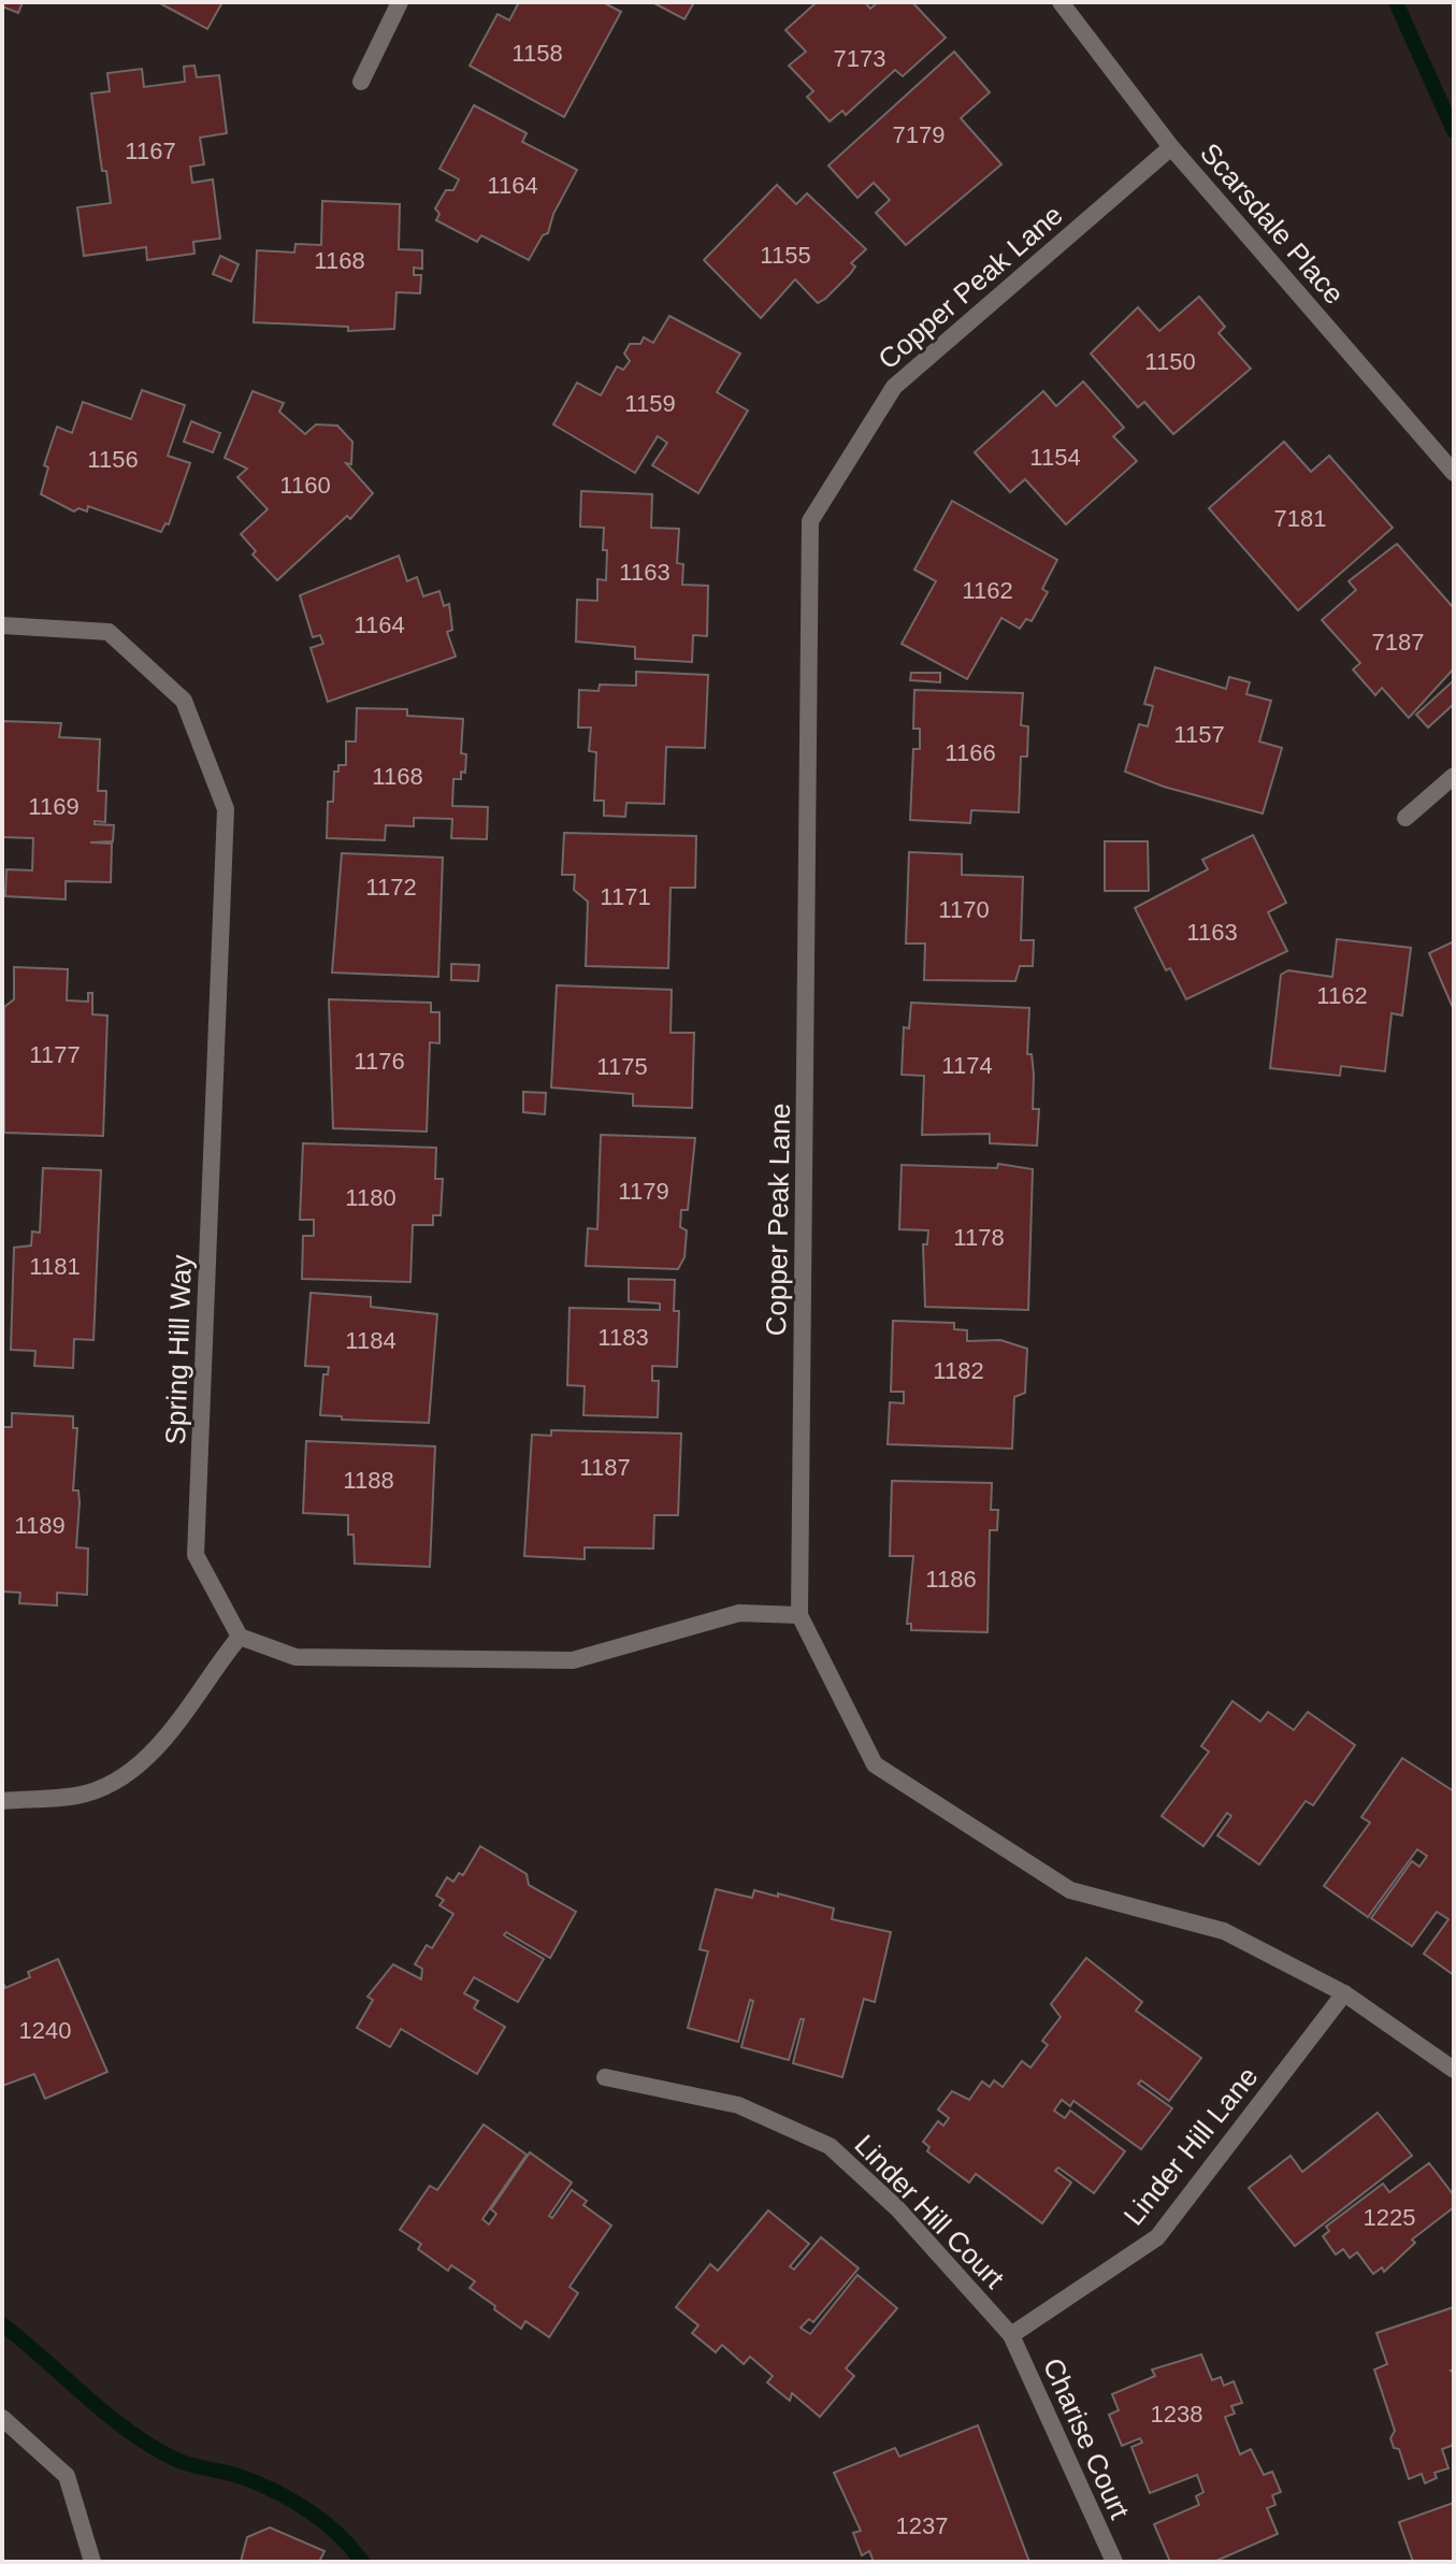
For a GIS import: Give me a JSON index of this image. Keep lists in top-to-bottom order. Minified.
{"streets":{"street":["Scarsdale Place","Copper Peak Lane","Spring Hill Way","Linder Hill Lane","Linder Hill Court","Charise Court"]},"crossings":[["Scarsdale Place","Copper Peak Lane"],["Copper Peak Lane","Linder Hill Lane"],["Linder Hill Lane","Linder Hill Court"],["Linder Hill Lane","Charise Court"],["Linder Hill Court","Charise Court"]],"house_numbers":["1158","7173","7179","1167","1164","1155","1168","1150","1159","1154","1156","1160","7181","1163","1162","1164","7187","1157","1166","1168","1169","1172","1171","1170","1163","1162","1177","1176","1174","1175","1179","1180","1178","1181","1183","1184","1182","1187","1188","1189","1186","1240","1225","1238","1237"]}
